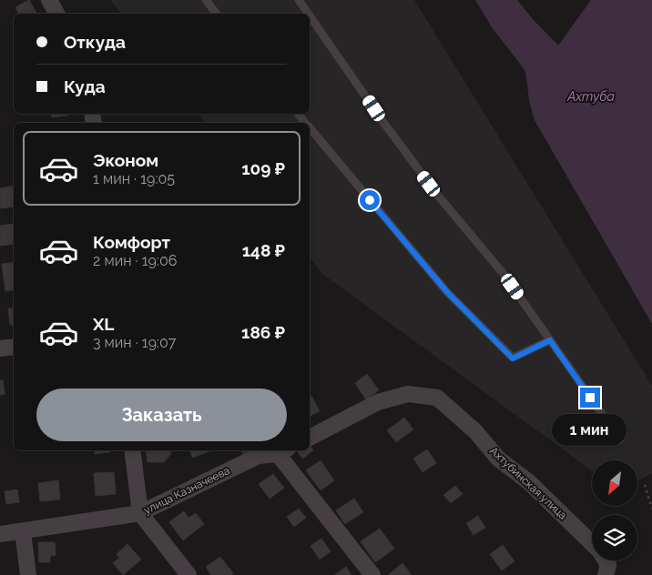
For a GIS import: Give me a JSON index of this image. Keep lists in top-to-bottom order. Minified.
{"streets":{"street":["Ахтубинская улица","улица Казначеева"]},"water":["Ахтуба"],"north":"bottom left","page":{"banner":["Откуда","Куда"],"list":[{"name":"Эконом","note":"1 мин · 19:05","value":"109 ₽"},{"name":"Комфорт","note":"2 мин · 19:06","value":"148 ₽"},{"name":"XL","note":"3 мин · 19:07","value":"186 ₽"}],"buttons":"Заказать","bubble":"1 мин"}}
